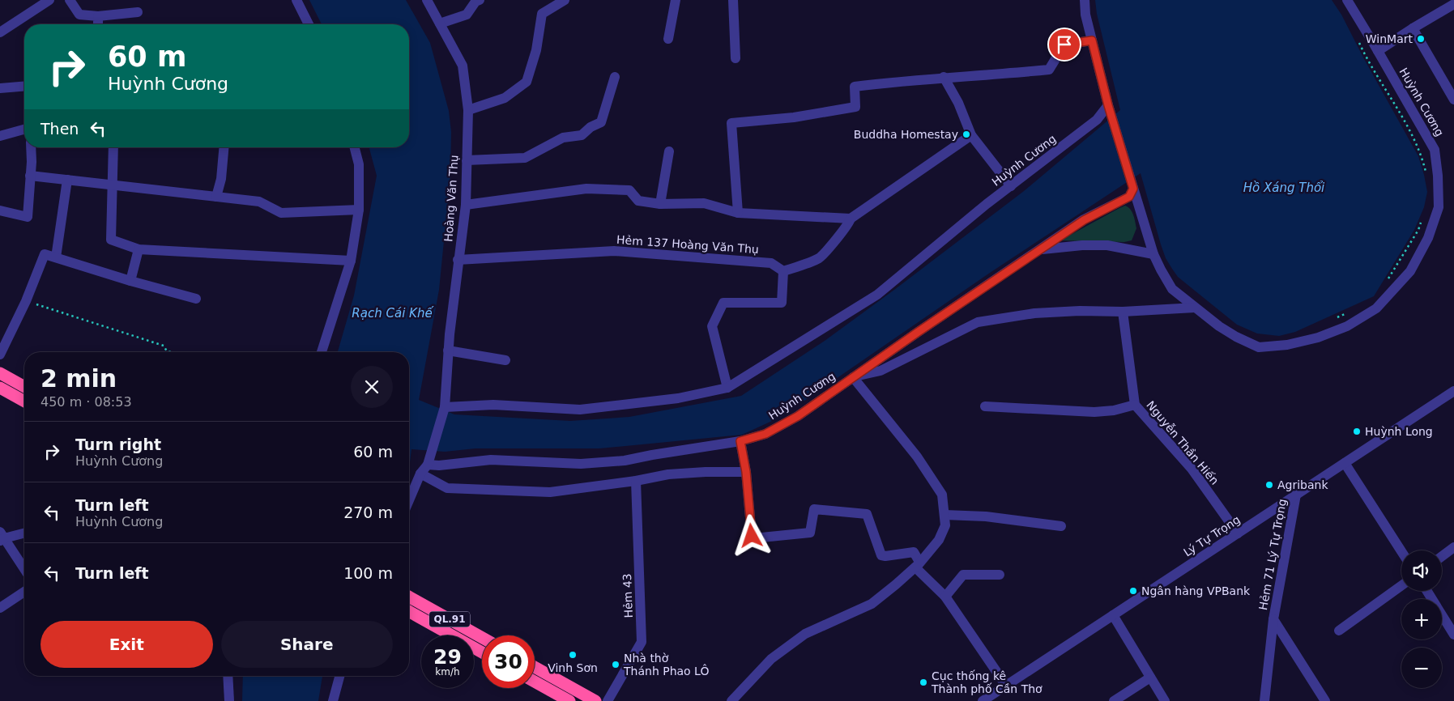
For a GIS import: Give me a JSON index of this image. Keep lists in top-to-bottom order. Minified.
{"streets":{"highway":["QL.91"],"street":["Huỳnh Cương","Hoàng Văn Thụ","Hẻm 137 Hoàng Văn Thụ","Nguyễn Thần Hiến","Lý Tự Trọng","Hẻm 71 Lý Tự Trọng","Hẻm 43"]},"crossings":[["Huỳnh Cương","Hoàng Văn Thụ"],["Hoàng Văn Thụ","Hẻm 137 Hoàng Văn Thụ"],["Nguyễn Thần Hiến","Lý Tự Trọng"],["Lý Tự Trọng","Hẻm 71 Lý Tự Trọng"]],"water":["Hồ Xáng Thổi","Rạch Cái Khế"],"places":["WinMart","Buddha Homestay","Huỳnh Long","Agribank","Ngân hàng VPBank","Vinh Sơn","Nhà thờ Thánh Phao LÔ","Cục thống kê Thành phố Cần Thơ"],"page":{"turn":["60 m","Huỳnh Cương"],"then":"Then","heading":["2 min","450 m · 08:53"],"list":[{"name":"Turn right","note":"Huỳnh Cương","value":"60 m"},{"name":"Turn left","note":"Huỳnh Cương","value":"270 m"},{"name":"Turn left","value":"100 m"}],"map_buttons":["+","−"],"buttons":["Exit","Share"],"speed":"29 km/h","limit":"30"}}
